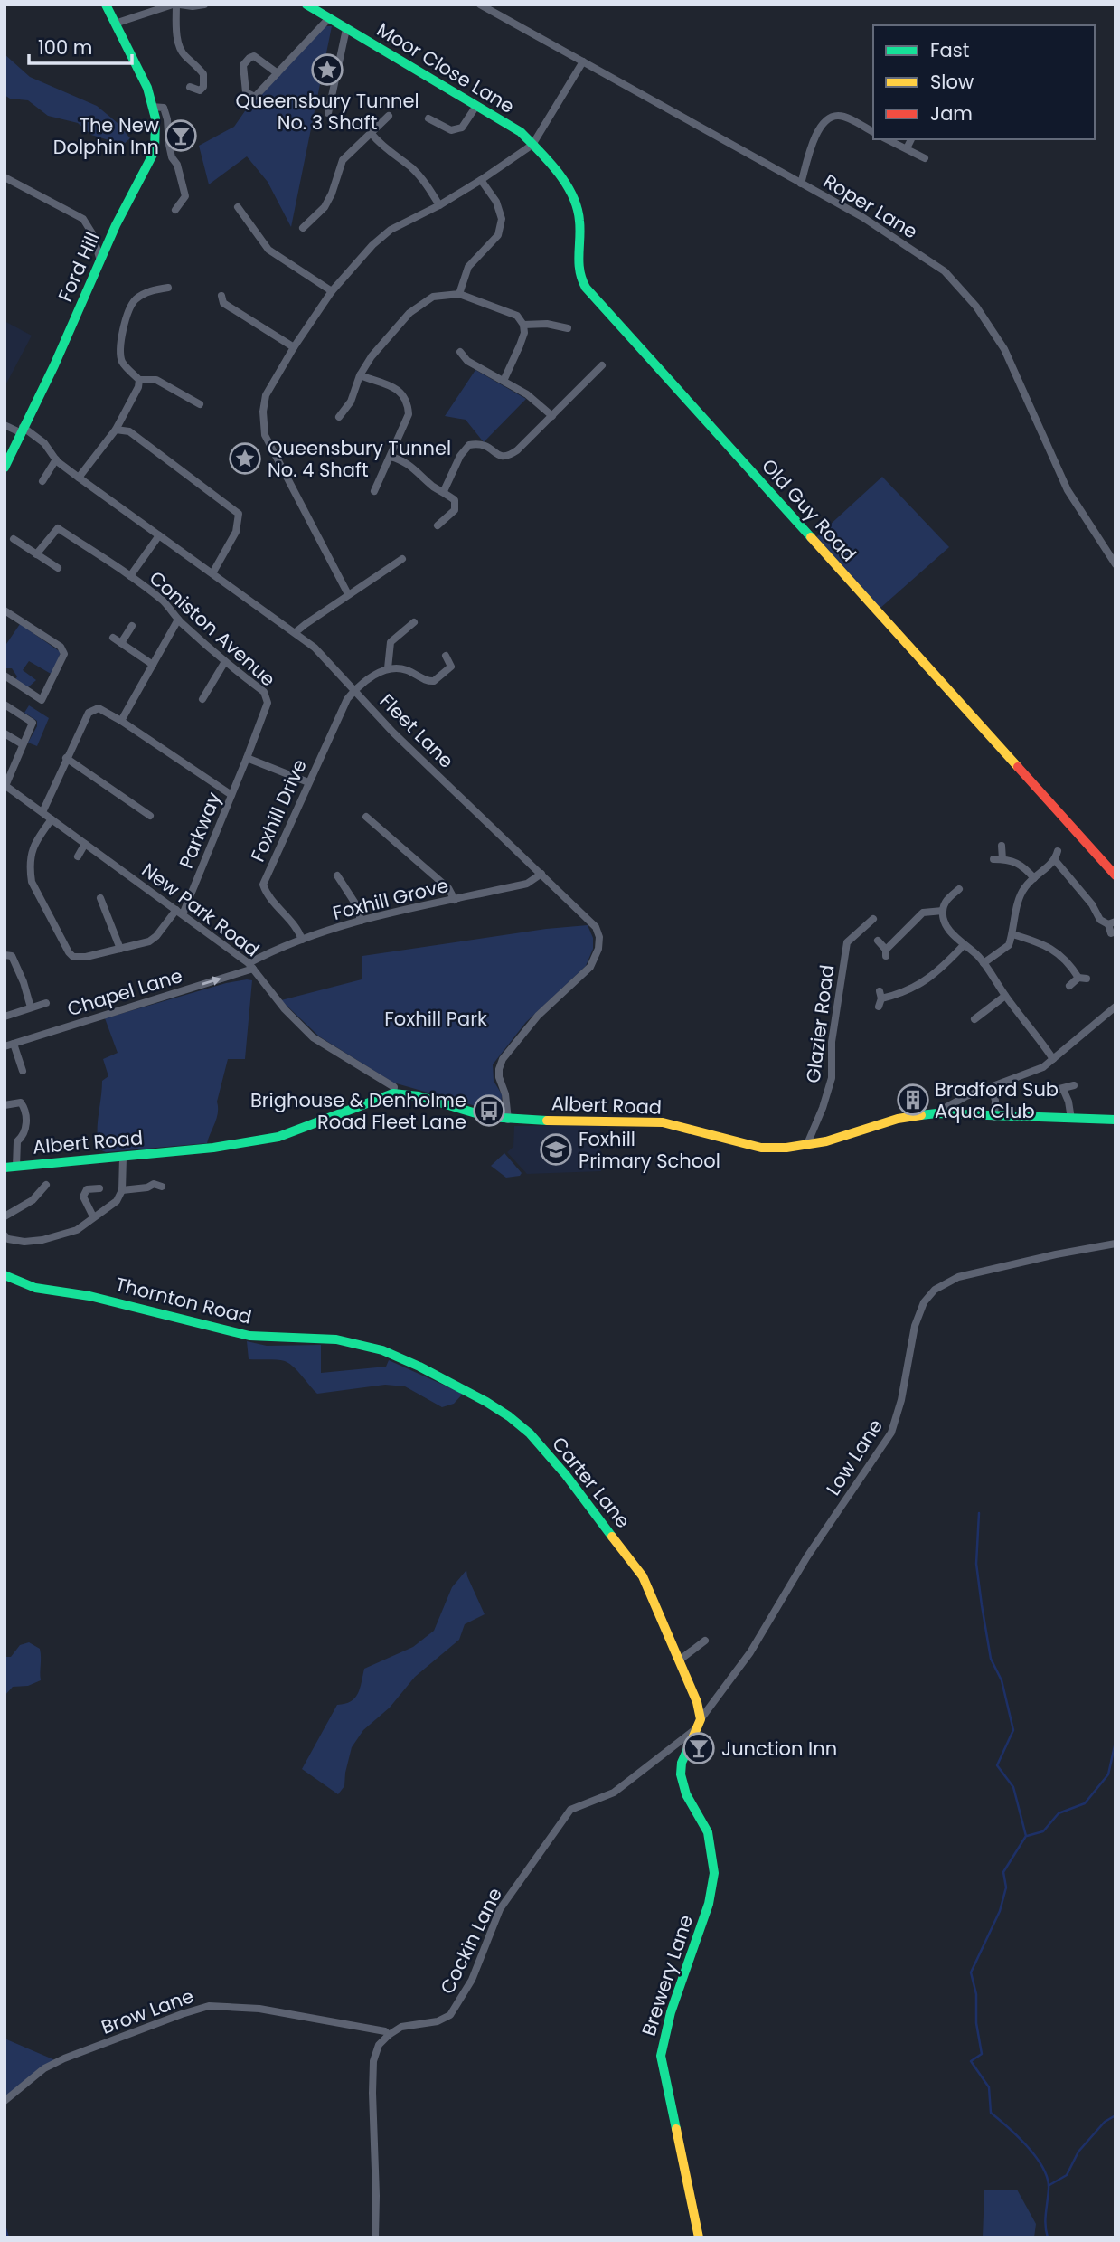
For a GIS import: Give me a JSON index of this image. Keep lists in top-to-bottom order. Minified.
{"streets":{"street":["Moor Close Lane","Roper Lane","Ford Hill","Old Guy Road","Coniston Avenue","Fleet Lane","Foxhill Drive","Parkway","Foxhill Grove","New Park Road","Chapel Lane","Glazier Road","Albert Road","Thornton Road","Low Lane","Carter Lane","Cockin Lane","Brewery Lane","Brow Lane"]},"crossings":[["Moor Close Lane","Old Guy Road"],["Ford Hill","Fleet Lane"],["Coniston Avenue","Parkway"],["Fleet Lane","Foxhill Drive"],["Fleet Lane","Foxhill Grove"],["Fleet Lane","Albert Road"],["Foxhill Drive","Foxhill Grove"],["Parkway","New Park Road"],["Foxhill Grove","New Park Road"],["Foxhill Grove","Chapel Lane"],["New Park Road","Chapel Lane"],["New Park Road","Albert Road"],["Glazier Road","Albert Road"],["Thornton Road","Carter Lane"],["Low Lane","Carter Lane"],["Cockin Lane","Brewery Lane"],["Cockin Lane","Brow Lane"]],"one_way":["Chapel Lane"],"parks":["Foxhill Park"],"places":{"place":["Queensbury Tunnel No. 3 Shaft","Queensbury Tunnel No. 4 Shaft"],"bar":["The New Dolphin Inn","Junction Inn"],"building":["Bradford Sub Aqua Club"],"bus stop":["Brighouse & Denholme Road Fleet Lane"],"school or university":["Foxhill Primary School"]},"legend":["Fast","Slow","Jam"],"scale_bar":"100 m"}
